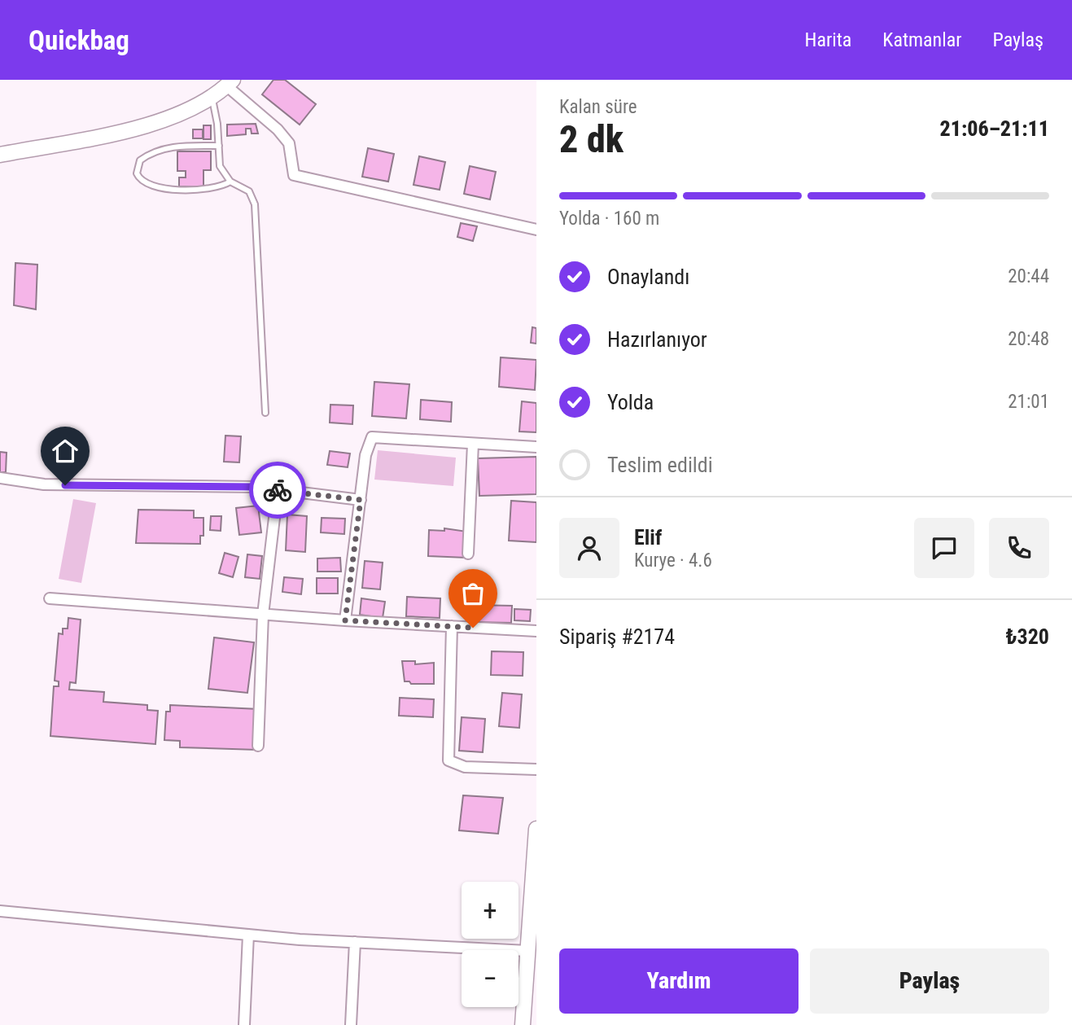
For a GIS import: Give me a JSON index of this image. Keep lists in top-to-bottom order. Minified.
{"page":{"header":"Quickbag","nav":["Harita","Katmanlar","Paylaş"],"heading":["2 dk","Kalan süre","21:06–21:11"],"panel":["Elif","Kurye · 4.6","Sipariş #2174","₺320"],"bar":"Yolda · 160 m","list":[["Onaylandı","20:44"],["Hazırlanıyor","20:48"],["Yolda","21:01"],"Teslim edildi"],"map_buttons":["+","−"],"buttons":["Yardım","Paylaş"]}}
